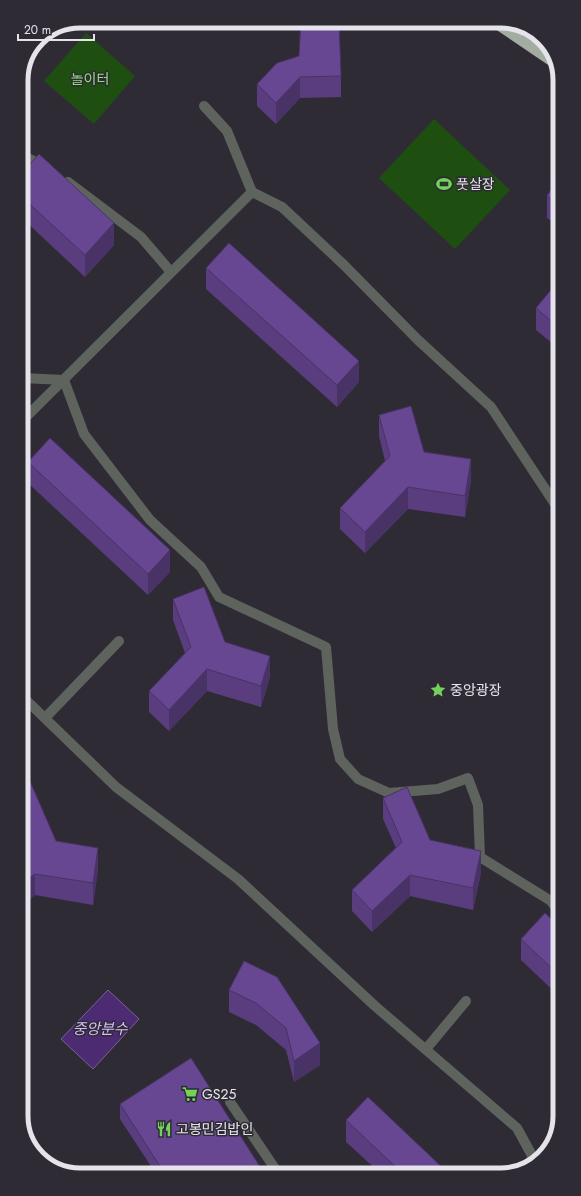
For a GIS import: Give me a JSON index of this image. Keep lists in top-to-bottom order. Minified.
{"water":["중앙분수"],"parks":["놀이터"],"places":{"sports":["풋살장"],"place":["중앙광장"],"supermarket":["GS25"],"restaurant":["고봉민김밥인"]},"scale_bar":"20 m"}
